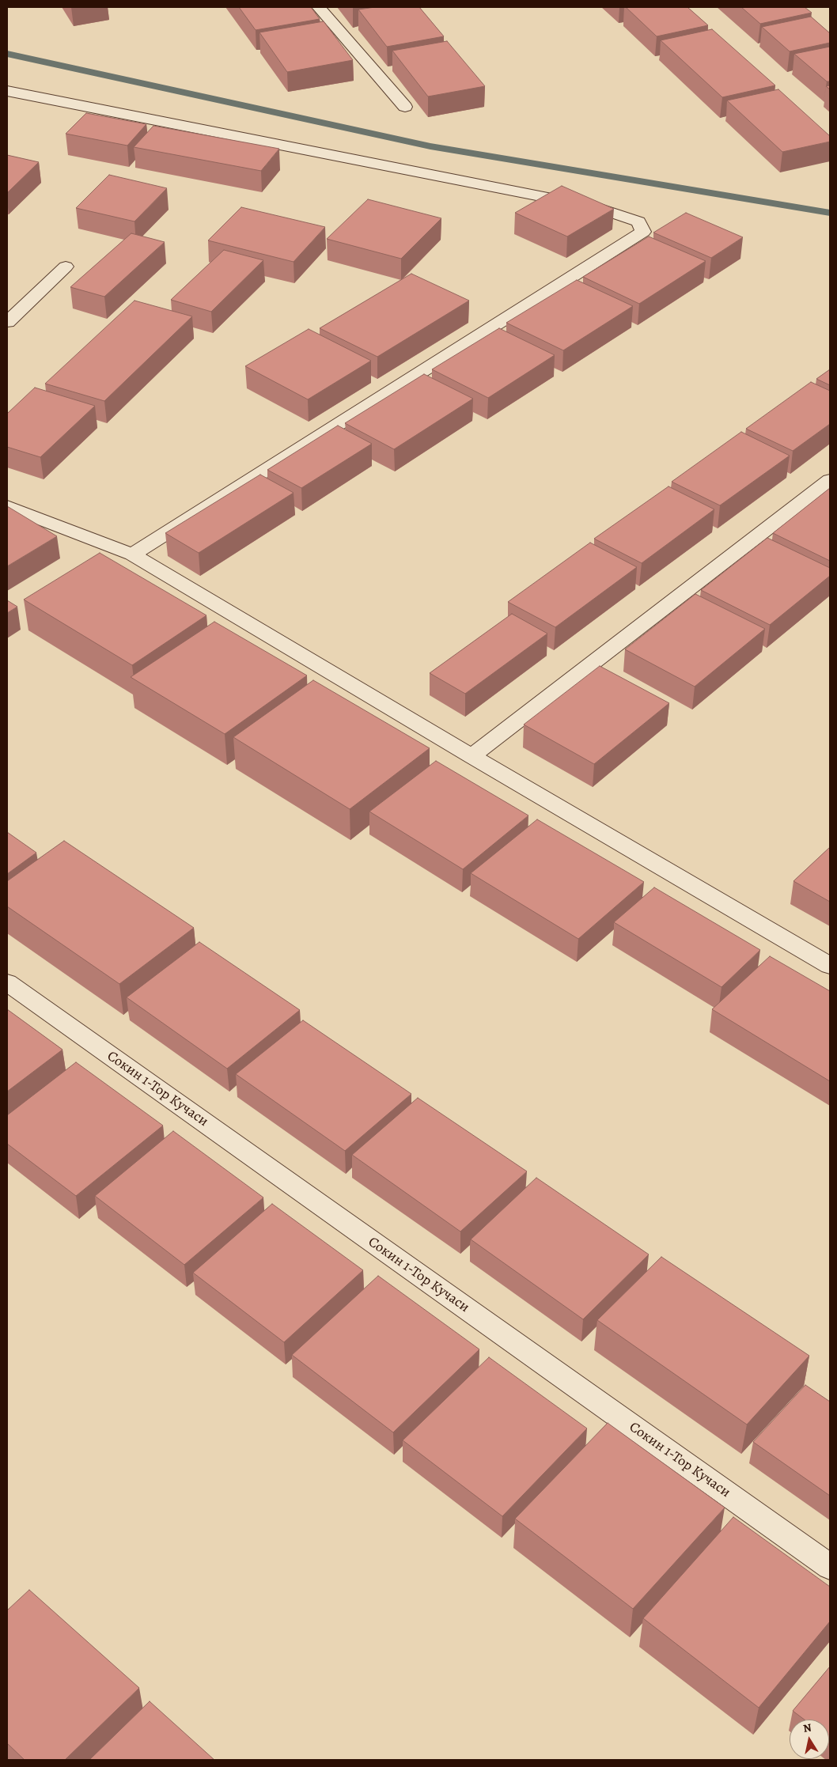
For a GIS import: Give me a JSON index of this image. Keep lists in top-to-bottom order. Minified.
{"streets":{"street":["Сокин 1-Тор Kучаси"]},"north":"top"}
